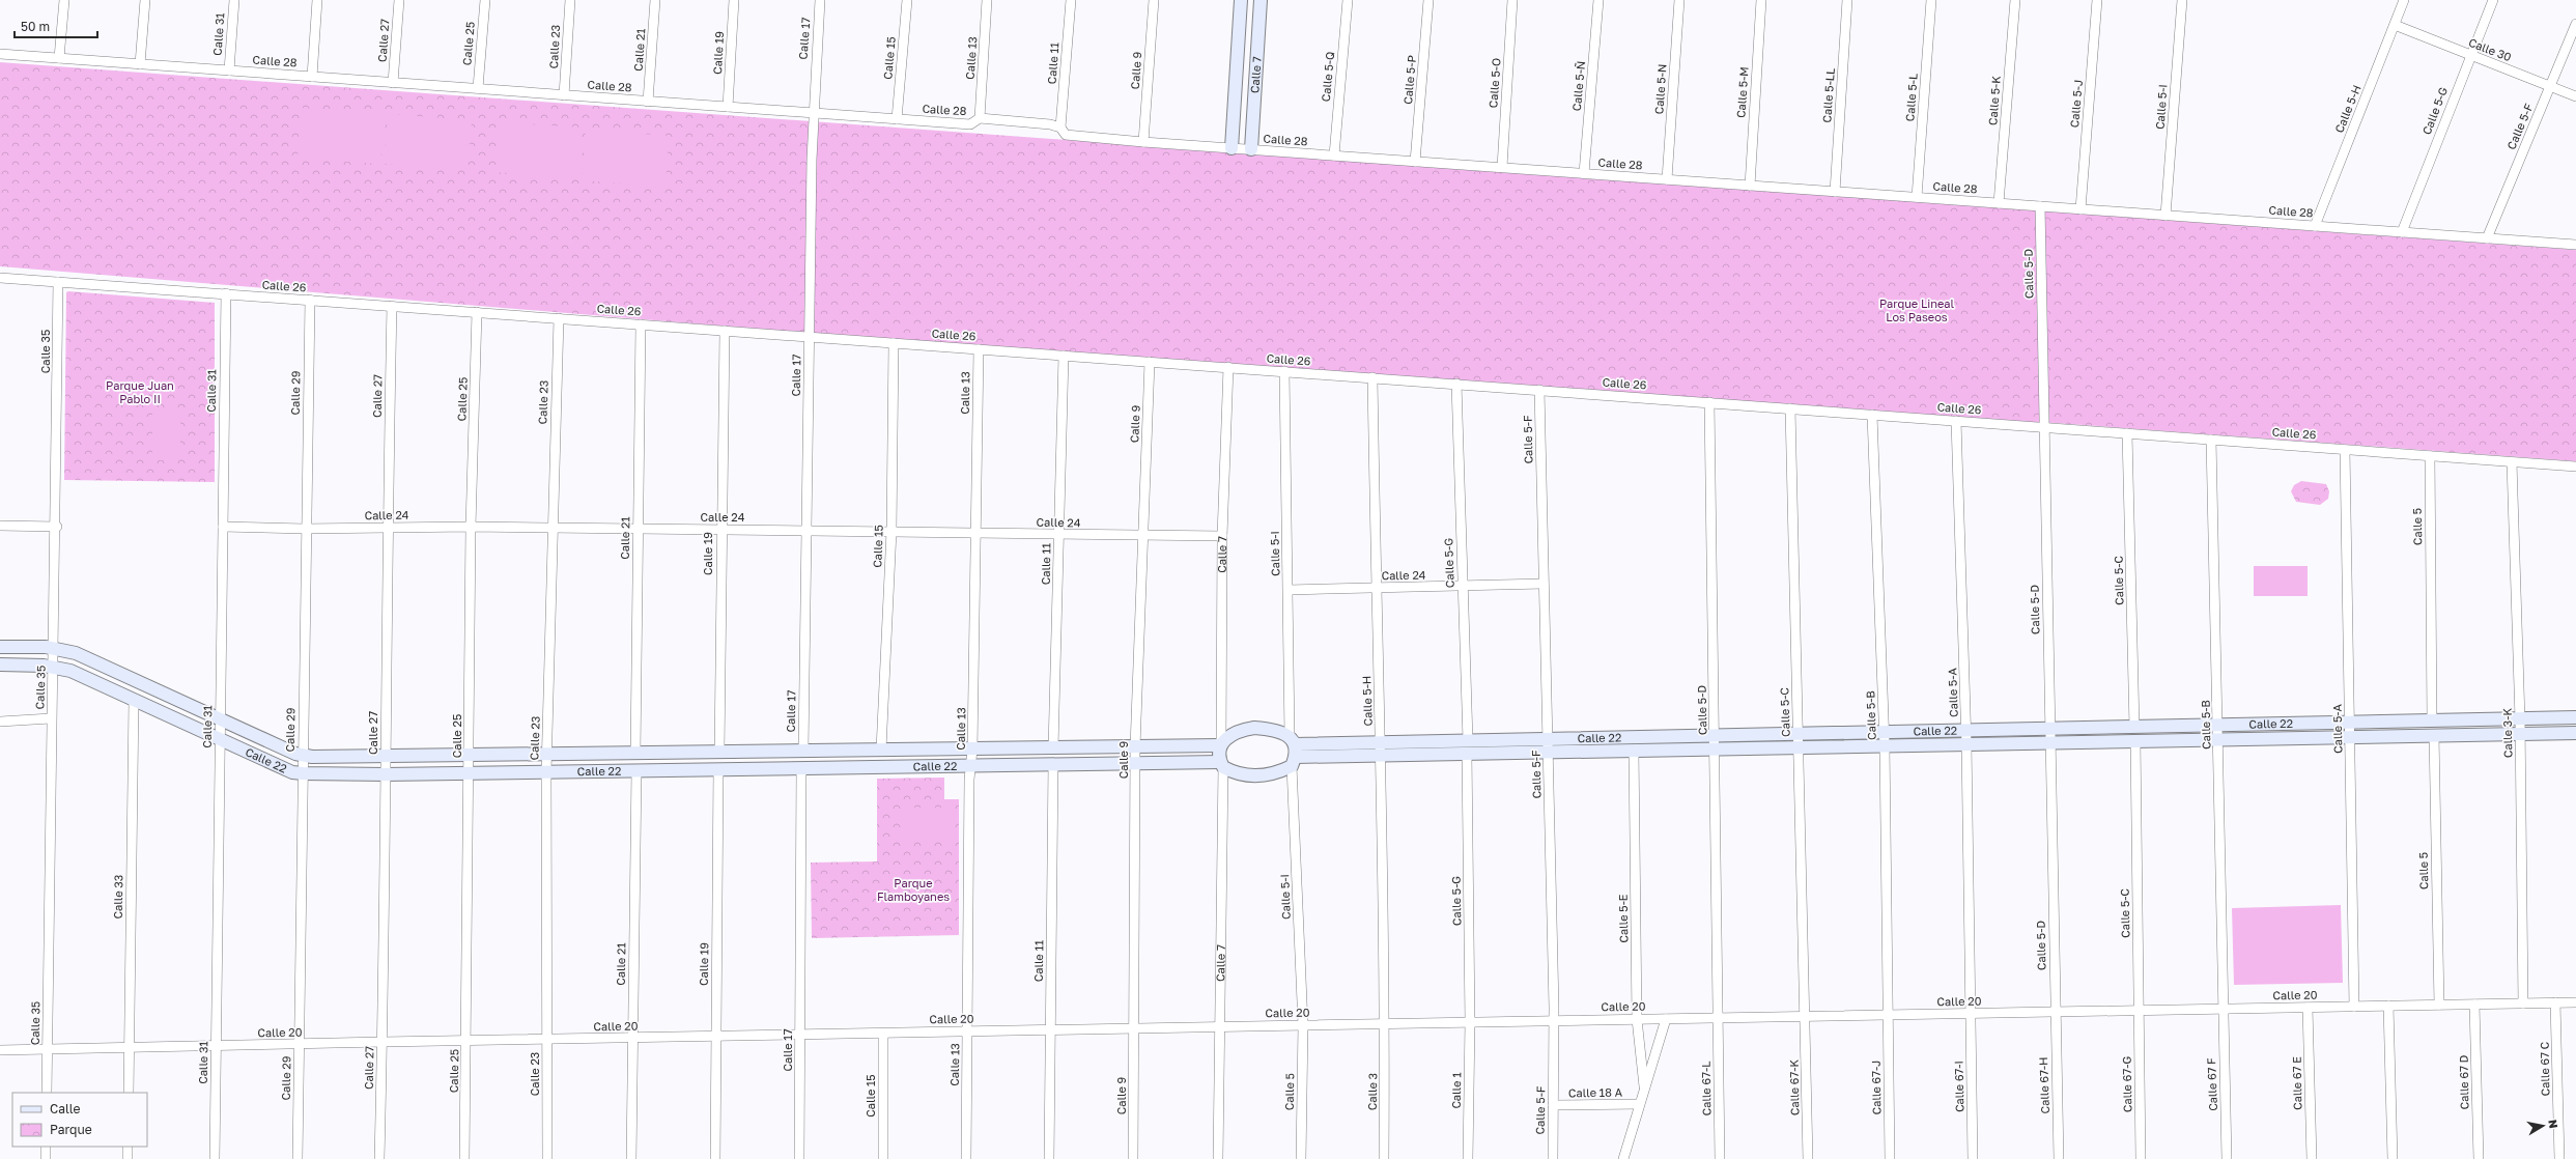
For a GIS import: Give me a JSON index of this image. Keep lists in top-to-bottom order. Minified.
{"streets":{"street":["Calle 31","Calle 17","Calle 27","Calle 25","Calle 23","Calle 21","Calle 30","Calle 19","Calle 15","Calle 13","Calle 28","Calle 11","Calle 9","Calle 7","Calle 5-Q","Calle 5-P","Calle 5-O","Calle 5-Ñ","Calle 5-N","Calle 5-M","Calle 5-LL","Calle 5-L","Calle 5-K","Calle 5-J","Calle 5-I","Calle 5-H","Calle 5-G","Calle 5-F","Calle 5-D","Calle 26","Calle 35","Calle 29","Calle 24","Calle 5","Calle 5-C","Calle 5-A","Calle 5-B","Calle 22","Calle 3-K","Calle 33","Calle 5-E","Calle 20","Calle 67 C","Calle 67 D","Calle 67 E","Calle 67-G","Calle 67 F","Calle 67-H","Calle 67-I","Calle 67-K","Calle 67-J","Calle 67-L","Calle 1","Calle 3","Calle 18 A"]},"crossings":[["Calle 31","Calle 28"],["Calle 31","Calle 26"],["Calle 31","Calle 24"],["Calle 31","Calle 22"],["Calle 31","Calle 20"],["Calle 17","Calle 28"],["Calle 17","Calle 26"],["Calle 17","Calle 24"],["Calle 17","Calle 22"],["Calle 17","Calle 20"],["Calle 27","Calle 28"],["Calle 27","Calle 26"],["Calle 27","Calle 24"],["Calle 27","Calle 22"],["Calle 27","Calle 20"],["Calle 25","Calle 28"],["Calle 25","Calle 26"],["Calle 25","Calle 24"],["Calle 25","Calle 22"],["Calle 25","Calle 20"],["Calle 23","Calle 28"],["Calle 23","Calle 26"],["Calle 23","Calle 24"],["Calle 23","Calle 22"],["Calle 23","Calle 20"],["Calle 21","Calle 28"],["Calle 21","Calle 26"],["Calle 21","Calle 24"],["Calle 21","Calle 22"],["Calle 21","Calle 20"],["Calle 30","Calle 5-H"],["Calle 30","Calle 5-G"],["Calle 30","Calle 5-F"],["Calle 19","Calle 28"],["Calle 19","Calle 26"],["Calle 19","Calle 24"],["Calle 19","Calle 22"],["Calle 19","Calle 20"],["Calle 15","Calle 28"],["Calle 15","Calle 26"],["Calle 15","Calle 24"],["Calle 15","Calle 22"],["Calle 15","Calle 20"],["Calle 13","Calle 28"],["Calle 13","Calle 26"],["Calle 13","Calle 24"],["Calle 13","Calle 22"],["Calle 13","Calle 20"],["Calle 28","Calle 11"],["Calle 28","Calle 9"],["Calle 28","Calle 7"],["Calle 28","Calle 5-Q"],["Calle 28","Calle 5-P"],["Calle 28","Calle 5-O"],["Calle 28","Calle 5-Ñ"],["Calle 28","Calle 5-N"],["Calle 28","Calle 5-M"],["Calle 28","Calle 5-LL"],["Calle 28","Calle 5-L"],["Calle 28","Calle 5-K"],["Calle 28","Calle 5-J"],["Calle 28","Calle 5-I"],["Calle 28","Calle 5-H"],["Calle 28","Calle 5-G"],["Calle 28","Calle 5-F"],["Calle 28","Calle 5-D"],["Calle 11","Calle 26"],["Calle 11","Calle 24"],["Calle 11","Calle 22"],["Calle 11","Calle 20"],["Calle 9","Calle 26"],["Calle 9","Calle 24"],["Calle 9","Calle 22"],["Calle 9","Calle 20"],["Calle 7","Calle 5-I"],["Calle 7","Calle 26"],["Calle 7","Calle 24"],["Calle 7","Calle 22"],["Calle 7","Calle 20"],["Calle 5-I","Calle 26"],["Calle 5-I","Calle 24"],["Calle 5-I","Calle 5"],["Calle 5-I","Calle 22"],["Calle 5-I","Calle 20"],["Calle 5-H","Calle 26"],["Calle 5-H","Calle 24"],["Calle 5-H","Calle 22"],["Calle 5-H","Calle 20"],["Calle 5-H","Calle 3"],["Calle 5-G","Calle 26"],["Calle 5-G","Calle 24"],["Calle 5-G","Calle 22"],["Calle 5-G","Calle 20"],["Calle 5-G","Calle 1"],["Calle 5-F","Calle 26"],["Calle 5-F","Calle 24"],["Calle 5-F","Calle 22"],["Calle 5-F","Calle 20"],["Calle 5-F","Calle 18 A"],["Calle 5-D","Calle 26"],["Calle 5-D","Calle 22"],["Calle 5-D","Calle 20"],["Calle 5-D","Calle 67-H"],["Calle 5-D","Calle 67-L"],["Calle 26","Calle 35"],["Calle 26","Calle 29"],["Calle 26","Calle 5"],["Calle 26","Calle 5-C"],["Calle 26","Calle 5-A"],["Calle 26","Calle 5-B"],["Calle 26","Calle 3-K"],["Calle 35","Calle 22"],["Calle 35","Calle 20"],["Calle 29","Calle 24"],["Calle 29","Calle 22"],["Calle 29","Calle 20"],["Calle 5","Calle 22"],["Calle 5","Calle 20"],["Calle 5-C","Calle 22"],["Calle 5-C","Calle 20"],["Calle 5-C","Calle 67-G"],["Calle 5-C","Calle 67-K"],["Calle 5-A","Calle 22"],["Calle 5-A","Calle 20"],["Calle 5-A","Calle 67-I"],["Calle 5-B","Calle 22"],["Calle 5-B","Calle 20"],["Calle 5-B","Calle 67 F"],["Calle 5-B","Calle 67-J"],["Calle 22","Calle 3-K"],["Calle 22","Calle 33"],["Calle 22","Calle 5-E"],["Calle 3-K","Calle 20"],["Calle 33","Calle 20"],["Calle 5-E","Calle 20"],["Calle 5-E","Calle 18 A"],["Calle 20","Calle 67 C"],["Calle 20","Calle 67 D"],["Calle 20","Calle 67 E"],["Calle 20","Calle 67-G"],["Calle 20","Calle 67 F"],["Calle 20","Calle 67-H"],["Calle 20","Calle 67-I"],["Calle 20","Calle 67-K"],["Calle 20","Calle 67-J"],["Calle 20","Calle 67-L"],["Calle 20","Calle 1"],["Calle 20","Calle 3"]],"parks":["Parque Lineal Los Paseos","Parque Juan Pablo II","Parque Flamboyanes"],"legend":["Calle","Parque"],"scale_bar":"50 m","north":"right"}
